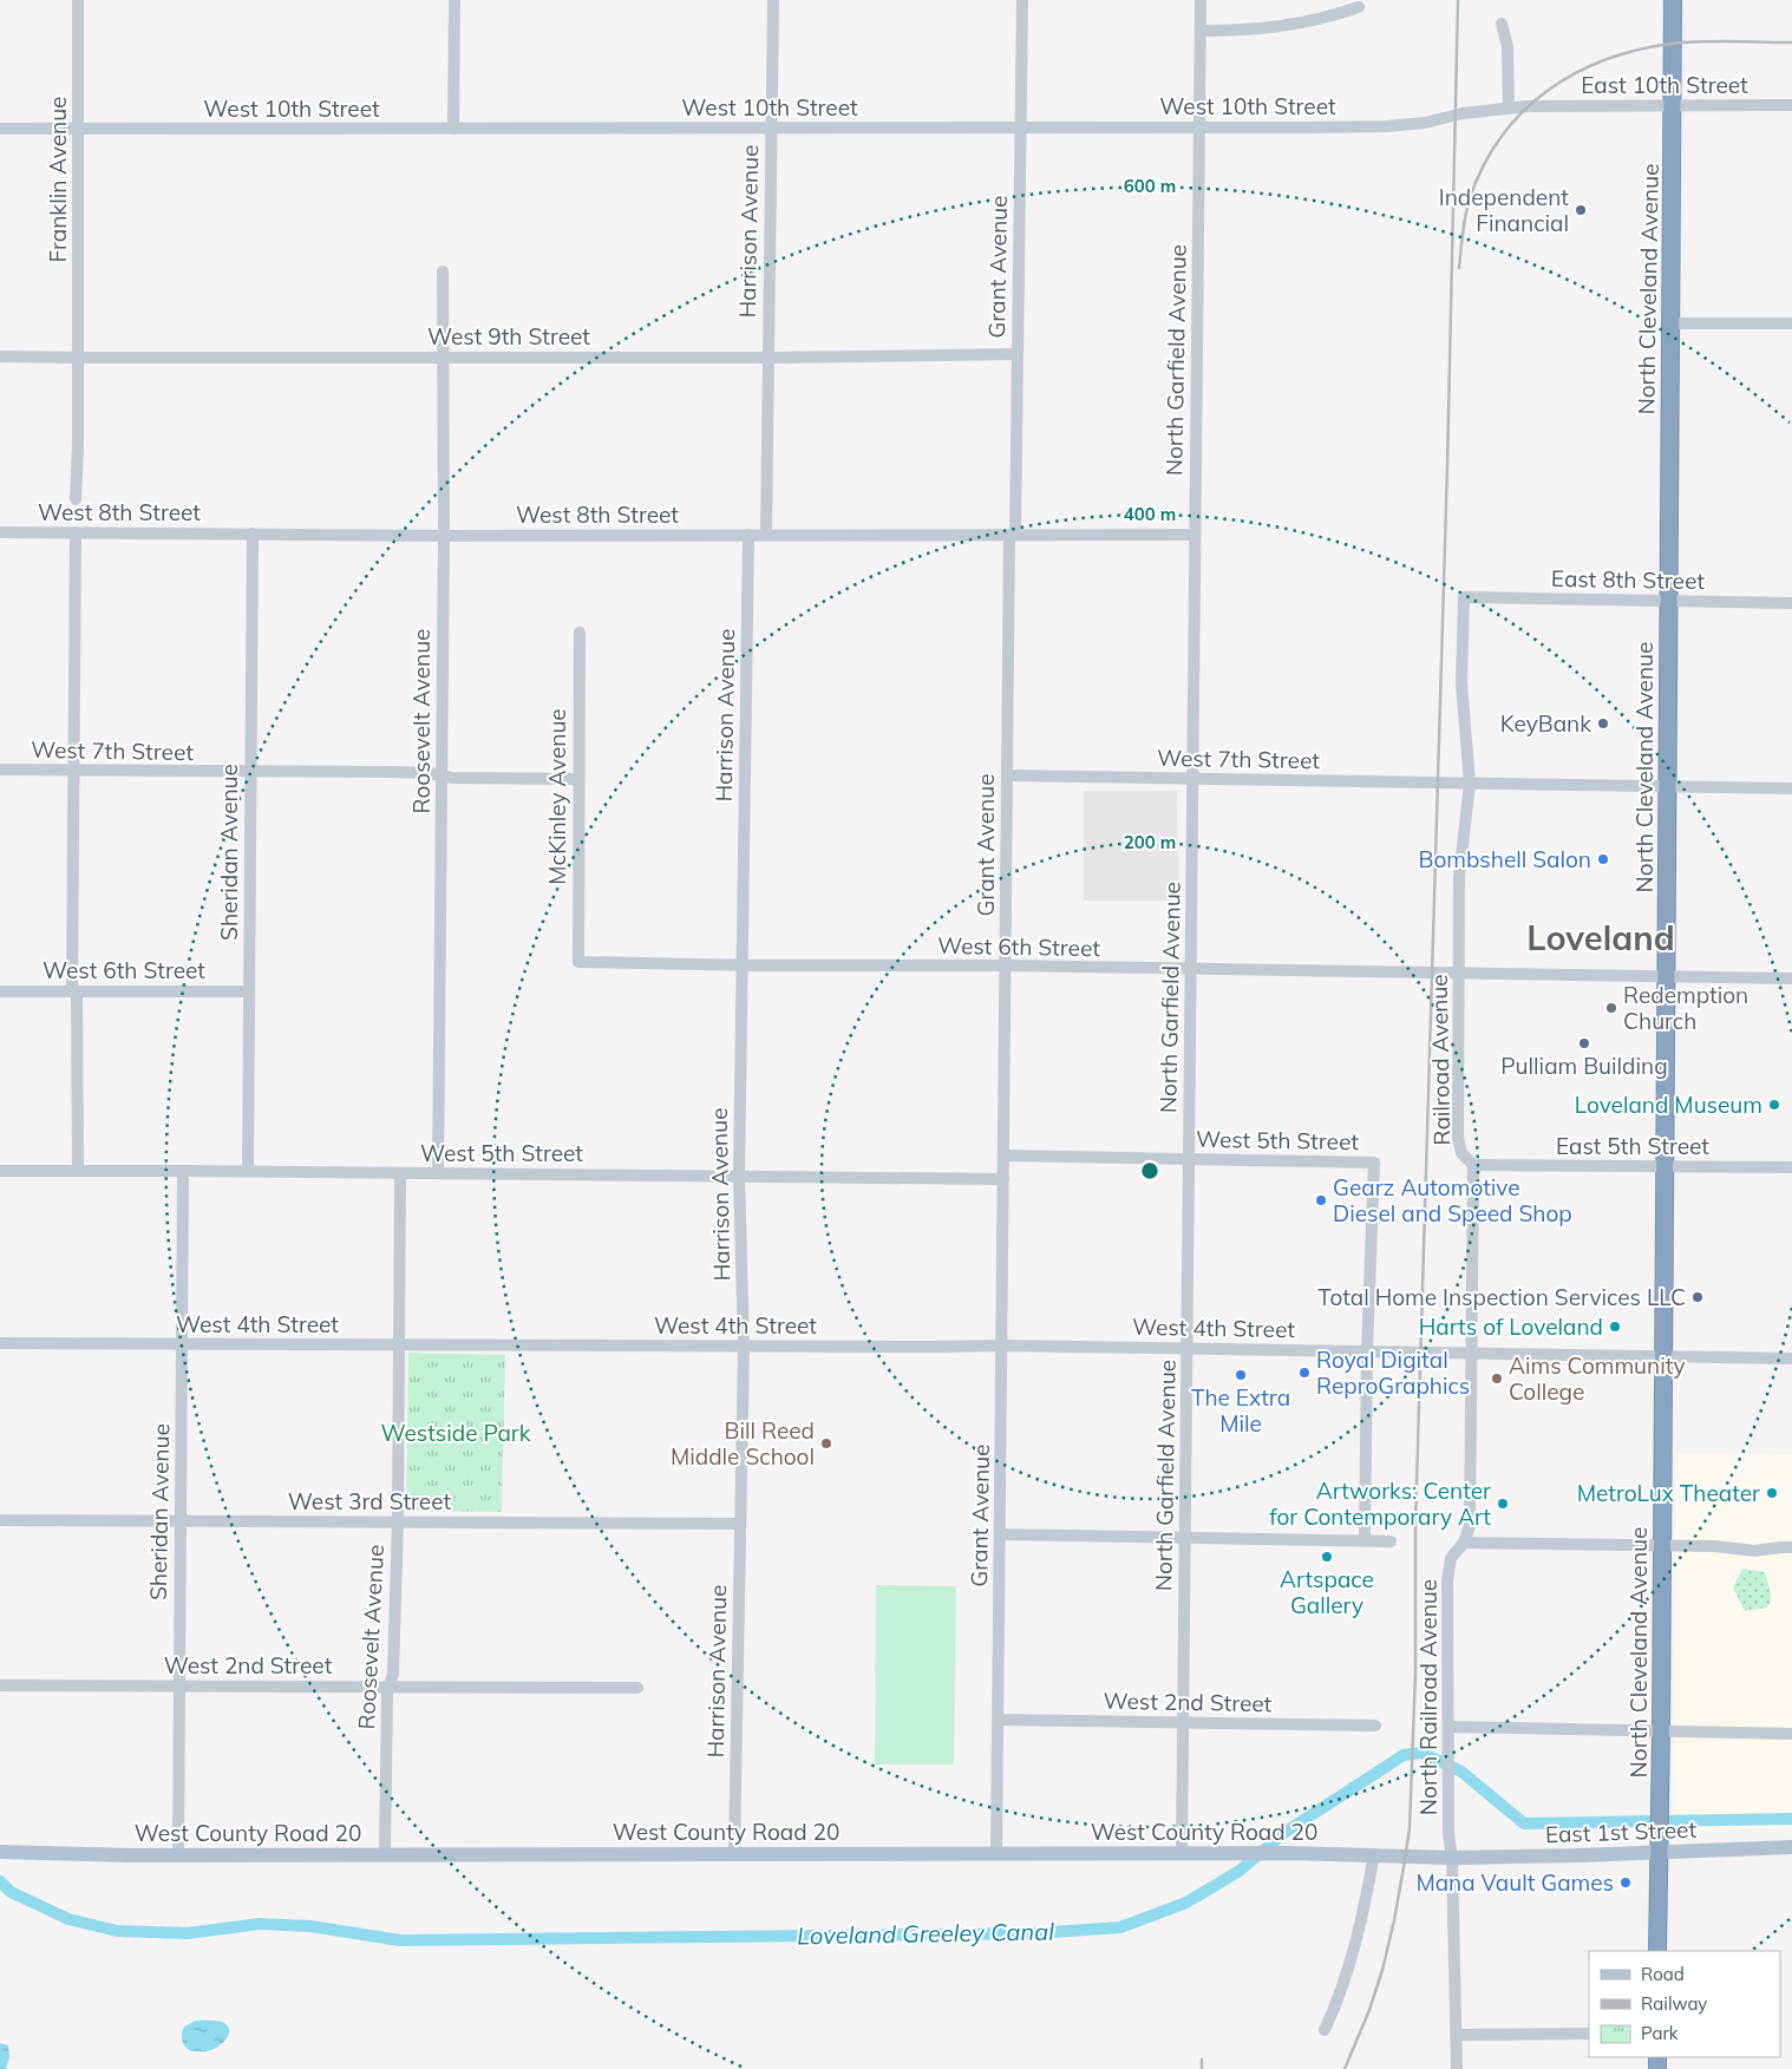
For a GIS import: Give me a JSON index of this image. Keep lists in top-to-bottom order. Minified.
{"streets":{"highway":["North Cleveland Avenue"],"main road":["West County Road 20","East 1st Street"],"street":["East 10th Street","West 10th Street","Franklin Avenue","Harrison Avenue","Grant Avenue","West 9th Street","North Garfield Avenue","West 8th Street","East 8th Street","Roosevelt Avenue","West 7th Street","McKinley Avenue","Sheridan Avenue","West 6th Street","Railroad Avenue","West 5th Street","East 5th Street","West 4th Street","West 3rd Street","West 2nd Street","North Railroad Avenue"]},"crossings":[["East 10th Street","West 10th Street"],["East 10th Street","North Cleveland Avenue"],["West 10th Street","Franklin Avenue"],["West 10th Street","Harrison Avenue"],["West 10th Street","Grant Avenue"],["West 10th Street","North Garfield Avenue"],["Franklin Avenue","West 9th Street"],["Harrison Avenue","West 9th Street"],["Harrison Avenue","West 8th Street"],["Harrison Avenue","West 6th Street"],["Harrison Avenue","West 5th Street"],["Harrison Avenue","West 4th Street"],["Harrison Avenue","West 3rd Street"],["Harrison Avenue","West County Road 20"],["Grant Avenue","West 9th Street"],["Grant Avenue","West 8th Street"],["Grant Avenue","West 7th Street"],["Grant Avenue","West 6th Street"],["Grant Avenue","West 5th Street"],["Grant Avenue","West 4th Street"],["Grant Avenue","West 2nd Street"],["Grant Avenue","West County Road 20"],["North Cleveland Avenue","East 8th Street"],["North Cleveland Avenue","West 7th Street"],["North Cleveland Avenue","West 6th Street"],["North Cleveland Avenue","East 5th Street"],["North Cleveland Avenue","West 4th Street"],["North Cleveland Avenue","East 1st Street"],["West 9th Street","Roosevelt Avenue"],["North Garfield Avenue","West 8th Street"],["North Garfield Avenue","West 7th Street"],["North Garfield Avenue","West 6th Street"],["North Garfield Avenue","West 5th Street"],["North Garfield Avenue","West 4th Street"],["North Garfield Avenue","West 2nd Street"],["North Garfield Avenue","West County Road 20"],["West 8th Street","Roosevelt Avenue"],["West 8th Street","Sheridan Avenue"],["East 8th Street","West 7th Street"],["East 8th Street","Railroad Avenue"],["Roosevelt Avenue","West 7th Street"],["Roosevelt Avenue","West 5th Street"],["Roosevelt Avenue","West 4th Street"],["Roosevelt Avenue","West 3rd Street"],["Roosevelt Avenue","West 2nd Street"],["Roosevelt Avenue","West County Road 20"],["West 7th Street","McKinley Avenue"],["West 7th Street","Sheridan Avenue"],["West 7th Street","Railroad Avenue"],["McKinley Avenue","West 6th Street"],["Sheridan Avenue","West 6th Street"],["Sheridan Avenue","West 5th Street"],["Sheridan Avenue","West 4th Street"],["Sheridan Avenue","West 3rd Street"],["Sheridan Avenue","West 2nd Street"],["Sheridan Avenue","West County Road 20"],["West 6th Street","Railroad Avenue"],["Railroad Avenue","East 5th Street"],["Railroad Avenue","West 4th Street"],["Railroad Avenue","North Railroad Avenue"],["West 5th Street","West 4th Street"],["North Railroad Avenue","West County Road 20"],["North Railroad Avenue","East 1st Street"],["West County Road 20","East 1st Street"]],"districts":["Loveland"],"water":["Loveland Greeley Canal"],"parks":["Westside Park"],"places":["Independent Financial","KeyBank","Bombshell Salon","Redemption Church","Pulliam Building","Loveland Museum","Gearz Automotive Diesel and Speed Shop","Total Home Inspection Services LLC","Harts of Loveland","Royal Digital ReproGraphics","The Extra Mile","Aims Community College","Bill Reed Middle School","MetroLux Theater","Artworks: Center for Contemporary Art","Artspace Gallery","Mana Vault Games"],"legend":["Road","Railway","Park"],"rings":["600 m","400 m","200 m"]}
